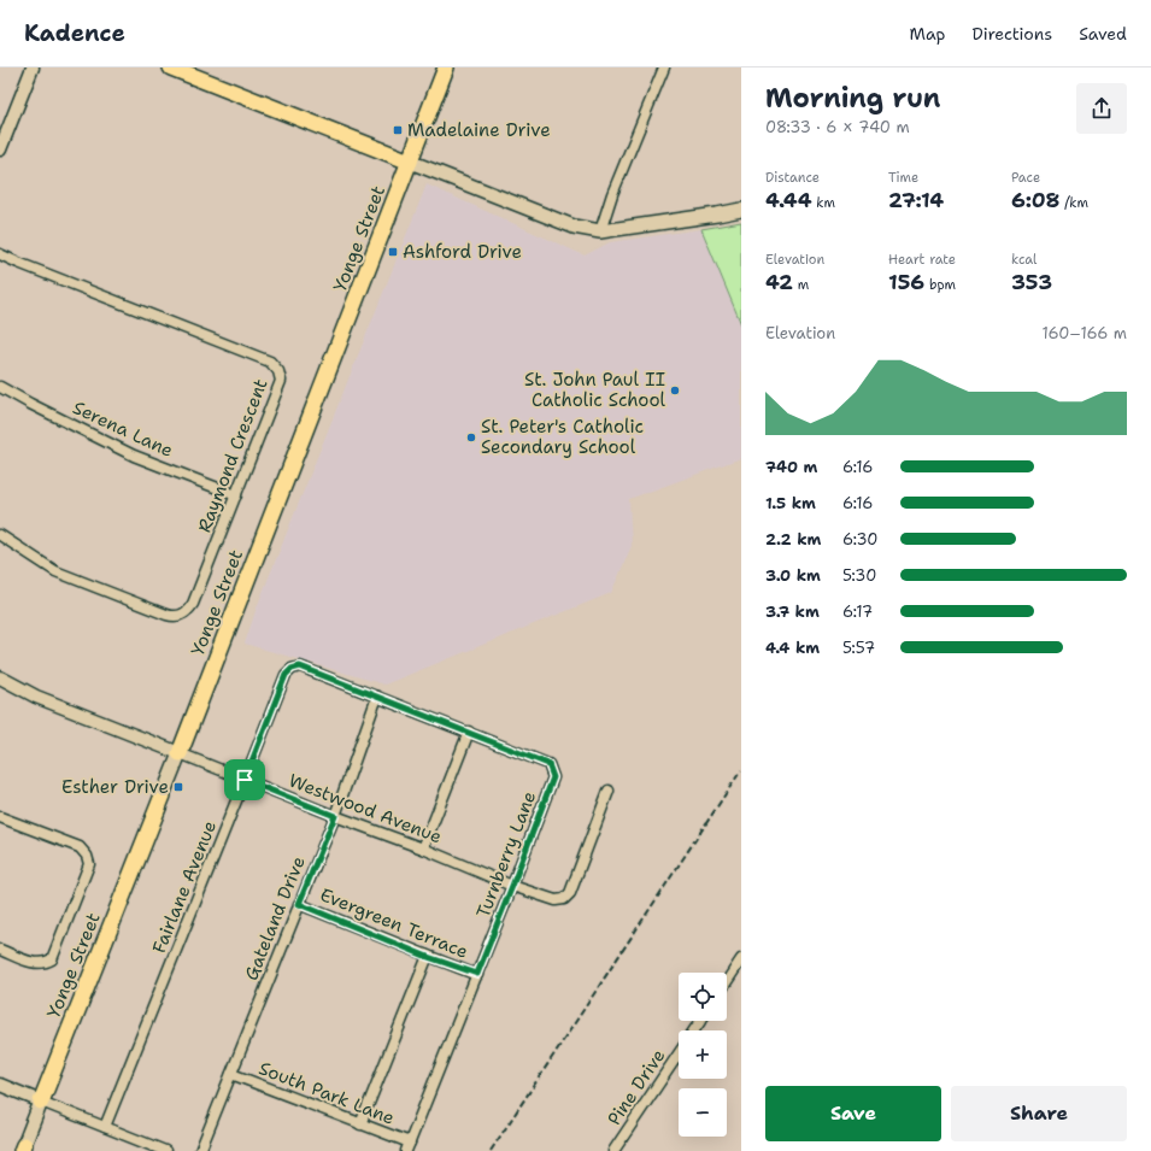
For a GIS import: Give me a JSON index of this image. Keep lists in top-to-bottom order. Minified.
{"streets":{"main road":["Yonge Street"],"street":["Serena Lane","Raymond Crescent","Westwood Avenue","Turnberry Lane","Fairlane Avenue","Gateland Drive","Evergreen Terrace","Pine Drive","South Park Lane"]},"crossings":[["Yonge Street","Westwood Avenue"],["Serena Lane","Raymond Crescent"],["Westwood Avenue","Turnberry Lane"],["Westwood Avenue","Fairlane Avenue"],["Westwood Avenue","Gateland Drive"],["Turnberry Lane","Fairlane Avenue"],["Turnberry Lane","Gateland Drive"],["Turnberry Lane","Evergreen Terrace"],["Turnberry Lane","South Park Lane"],["Gateland Drive","Evergreen Terrace"],["Gateland Drive","South Park Lane"]],"places":{"transit":["Madelaine Drive","Ashford Drive","Esther Drive"],"other":["St. John Paul II Catholic School","St. Peter's Catholic Secondary School"]},"page":{"header":"Kadence","nav":["Map","Directions","Saved"],"heading":["Morning run","08:33 · 6 × 740 m"],"stats":[["Distance","4.44 km"],["Time","27:14"],["Pace","6:08 /km"],["Elevation","42 m"],["Heart rate","156 bpm"],["kcal","353"]],"chart":["Elevation","160–166 m"],"list":[{"name":"740 m","note":"6:16"},{"name":"1.5 km","note":"6:16"},{"name":"2.2 km","note":"6:30"},{"name":"3.0 km","note":"5:30"},{"name":"3.7 km","note":"6:17"},{"name":"4.4 km","note":"5:57"}],"map_buttons":["+","−"],"buttons":["Save","Share"]}}
